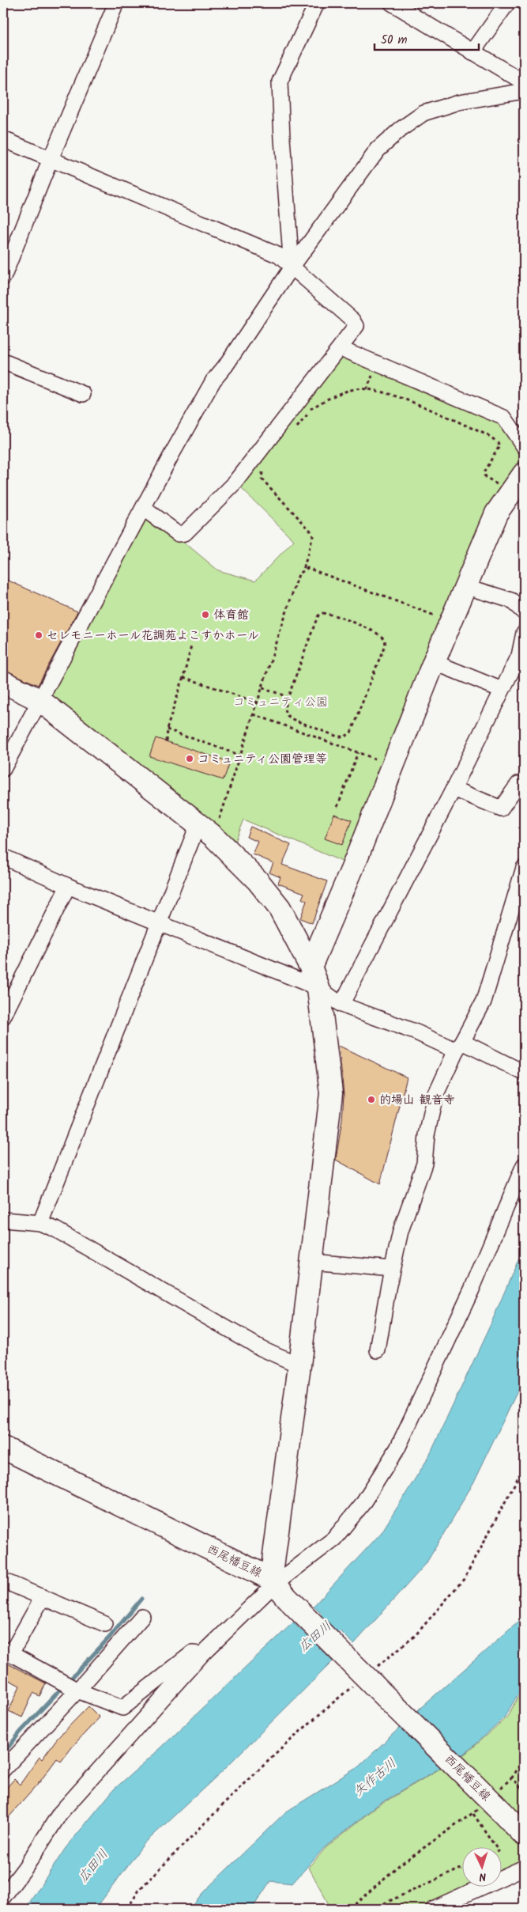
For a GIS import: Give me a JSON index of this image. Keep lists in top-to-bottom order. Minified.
{"streets":{"street":["西尾幡豆線"]},"water":["広田川","矢作古川"],"parks":["コミュニティ公園"],"places":["体育館","セレモニーホール花調苑よこすかホール","コミュニティ公園管理等","的場山 観音寺"],"scale_bar":"50 m","north":"bottom"}
